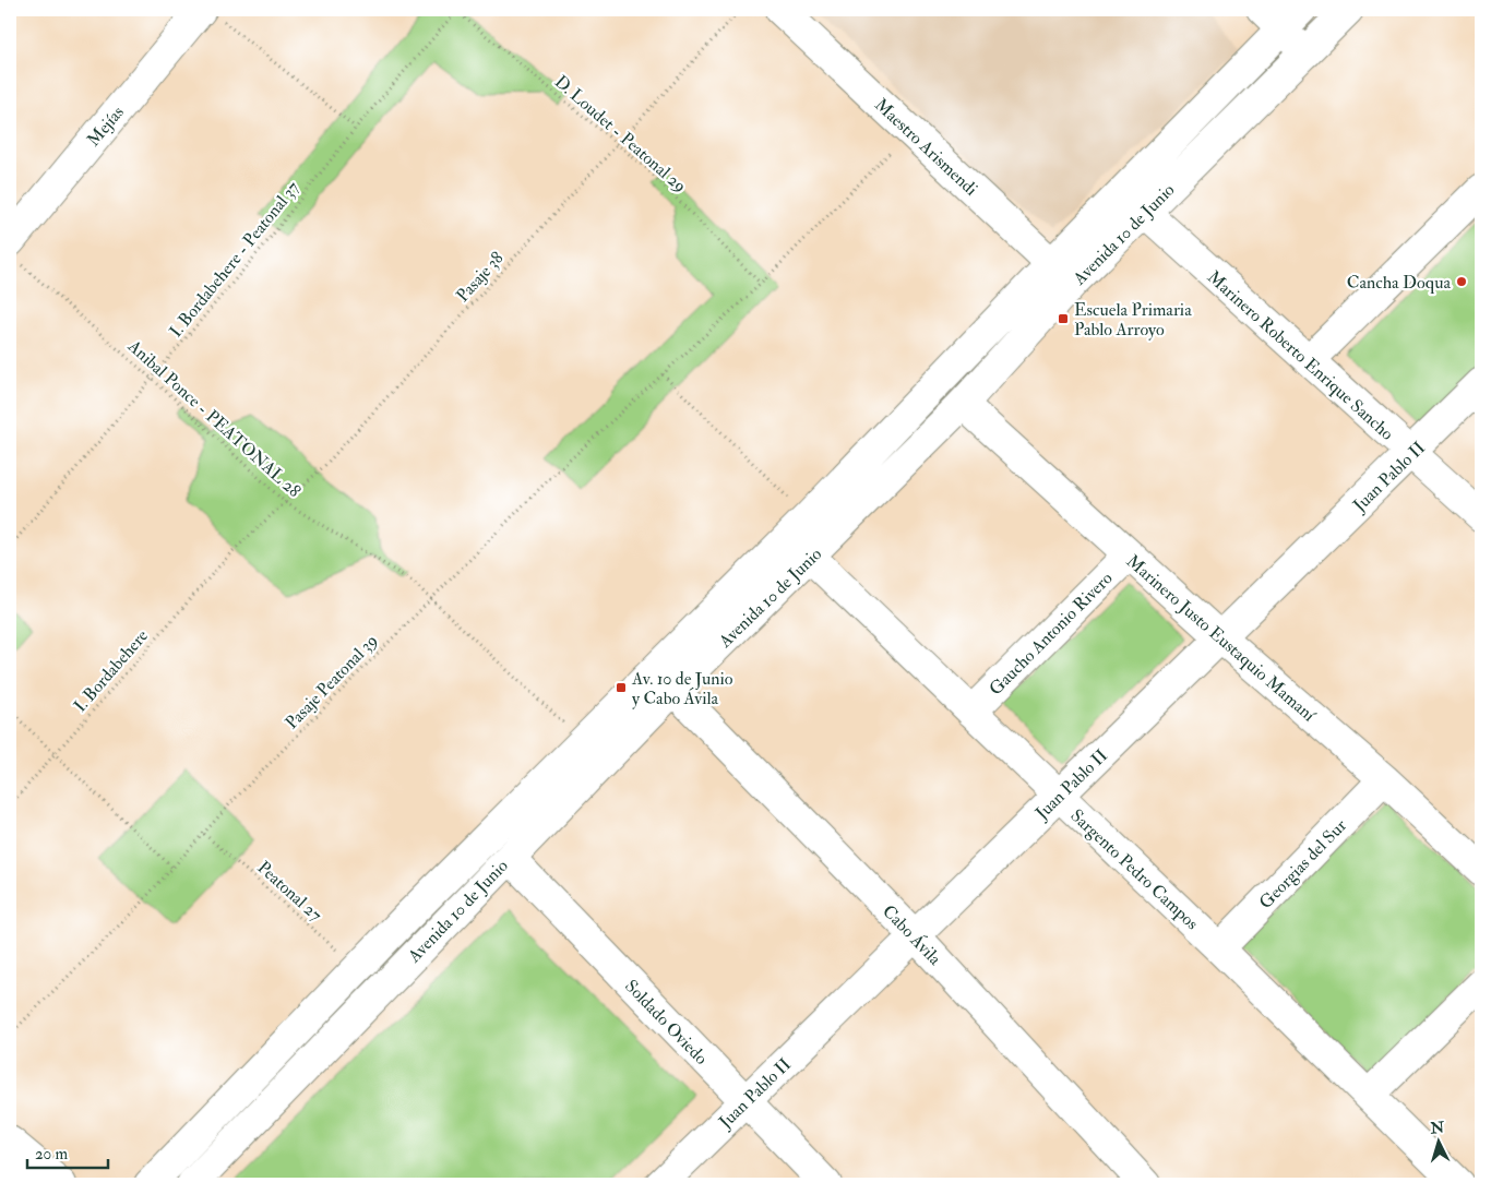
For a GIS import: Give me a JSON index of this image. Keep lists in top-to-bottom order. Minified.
{"streets":{"street":["Mejías","Maestro Arismendi","Avenida 10 de Junio","Marinero Roberto Enrique Sancho","Juan Pablo II","Gaucho Antonio Rivero","Marinero Justo Eustaquio Mamaní","Georgias del Sur","Sargento Pedro Campos","Cabo Ávila","Soldado Oviedo"],"path":["D. Loudet - Peatonal 29","I. Bordabehere - Peatonal 37","Pasaje 38","Anibal Ponce - PEATONAL 28","I. Bordabehere","Pasaje Peatonal 39","Peatonal 27"]},"crossings":[["Mejías","Anibal Ponce - PEATONAL 28"],["D. Loudet - Peatonal 29","I. Bordabehere - Peatonal 37"],["D. Loudet - Peatonal 29","Pasaje 38"],["D. Loudet - Peatonal 29","Pasaje Peatonal 39"],["Maestro Arismendi","Avenida 10 de Junio"],["Maestro Arismendi","Pasaje Peatonal 39"],["Avenida 10 de Junio","Marinero Roberto Enrique Sancho"],["Avenida 10 de Junio","Anibal Ponce - PEATONAL 28"],["Avenida 10 de Junio","Marinero Justo Eustaquio Mamaní"],["Avenida 10 de Junio","Sargento Pedro Campos"],["Avenida 10 de Junio","Peatonal 27"],["Avenida 10 de Junio","Cabo Ávila"],["Avenida 10 de Junio","Soldado Oviedo"],["I. Bordabehere - Peatonal 37","Anibal Ponce - PEATONAL 28"],["Pasaje 38","Anibal Ponce - PEATONAL 28"],["Pasaje 38","I. Bordabehere"],["Marinero Roberto Enrique Sancho","Juan Pablo II"],["Anibal Ponce - PEATONAL 28","Pasaje Peatonal 39"],["Juan Pablo II","Marinero Justo Eustaquio Mamaní"],["Juan Pablo II","Sargento Pedro Campos"],["Juan Pablo II","Cabo Ávila"],["Juan Pablo II","Soldado Oviedo"],["Gaucho Antonio Rivero","Marinero Justo Eustaquio Mamaní"],["Gaucho Antonio Rivero","Sargento Pedro Campos"],["Marinero Justo Eustaquio Mamaní","Georgias del Sur"],["Pasaje Peatonal 39","Peatonal 27"],["Georgias del Sur","Sargento Pedro Campos"]],"places":{"other":["Cancha Doqua"],"transit":["Escuela Primaria Pablo Arroyo","Av. 10 de Junio y Cabo Ávila"]},"scale_bar":"20 m","north":"top"}
